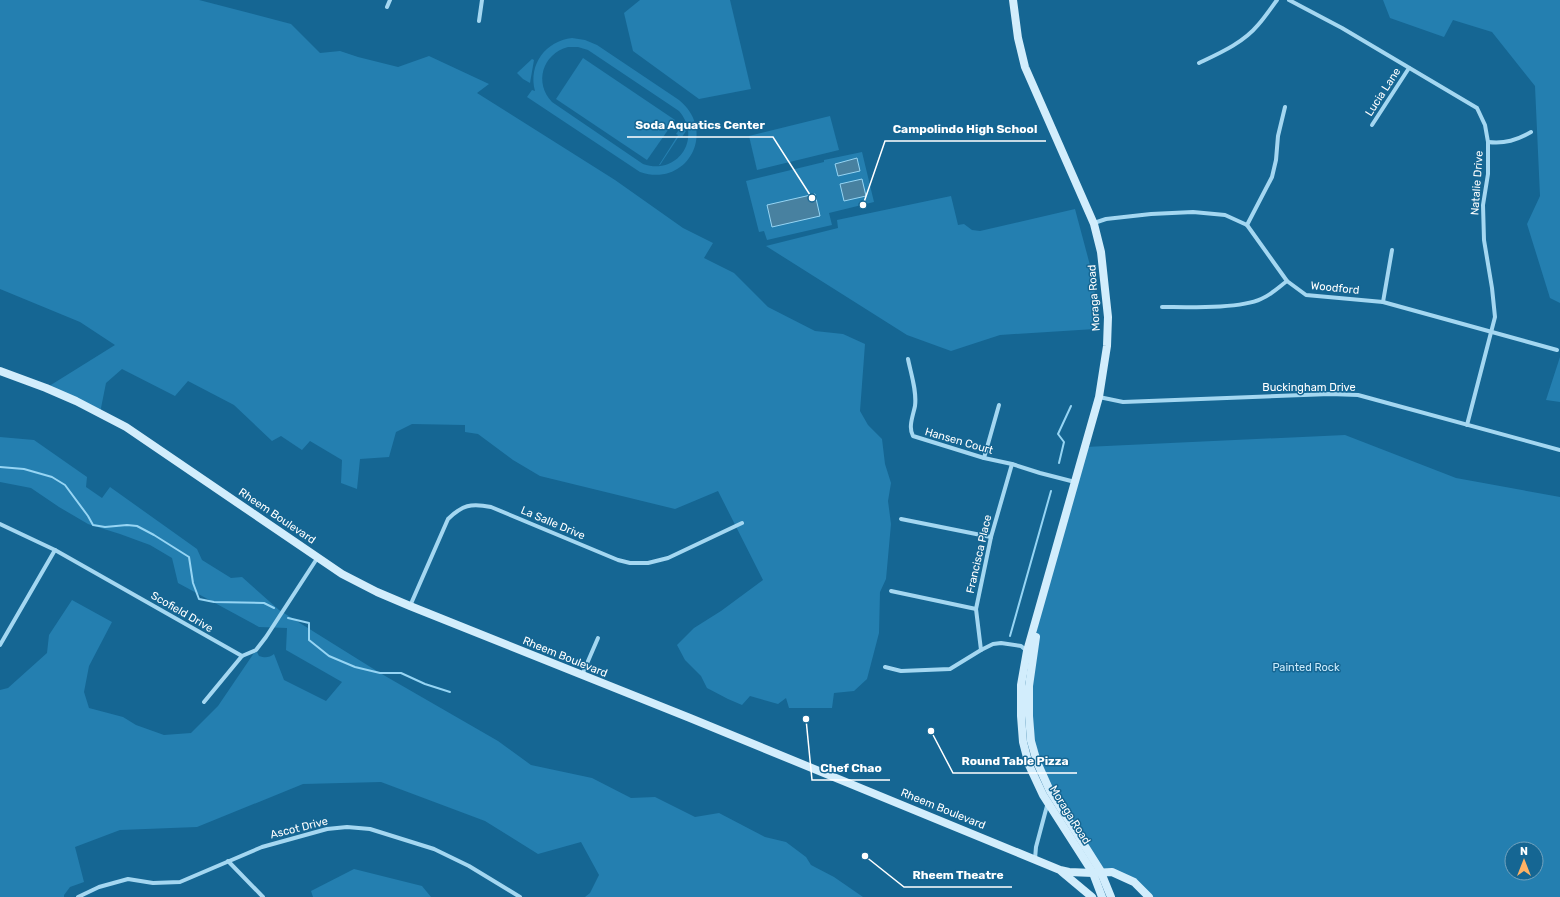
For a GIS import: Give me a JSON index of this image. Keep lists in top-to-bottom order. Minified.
{"streets":{"main road":["Moraga Road","Rheem Boulevard"],"street":["Lucia Lane","Natalie Drive","Woodford","Buckingham Drive","Hansen Court","La Salle Drive","Francisca Place","Scofield Drive","Ascot Drive"]},"crossings":[["Lucia Lane","Natalie Drive"],["Natalie Drive","Woodford"],["Natalie Drive","Buckingham Drive"],["Woodford","Moraga Road"],["Moraga Road","Buckingham Drive"],["Moraga Road","Hansen Court"],["Moraga Road","Rheem Boulevard"],["Hansen Court","Francisca Place"],["Rheem Boulevard","La Salle Drive"]],"parks":["Painted Rock"],"places":["Soda Aquatics Center","Campolindo High School","Chef Chao","Round Table Pizza","Rheem Theatre"],"north":"top"}
